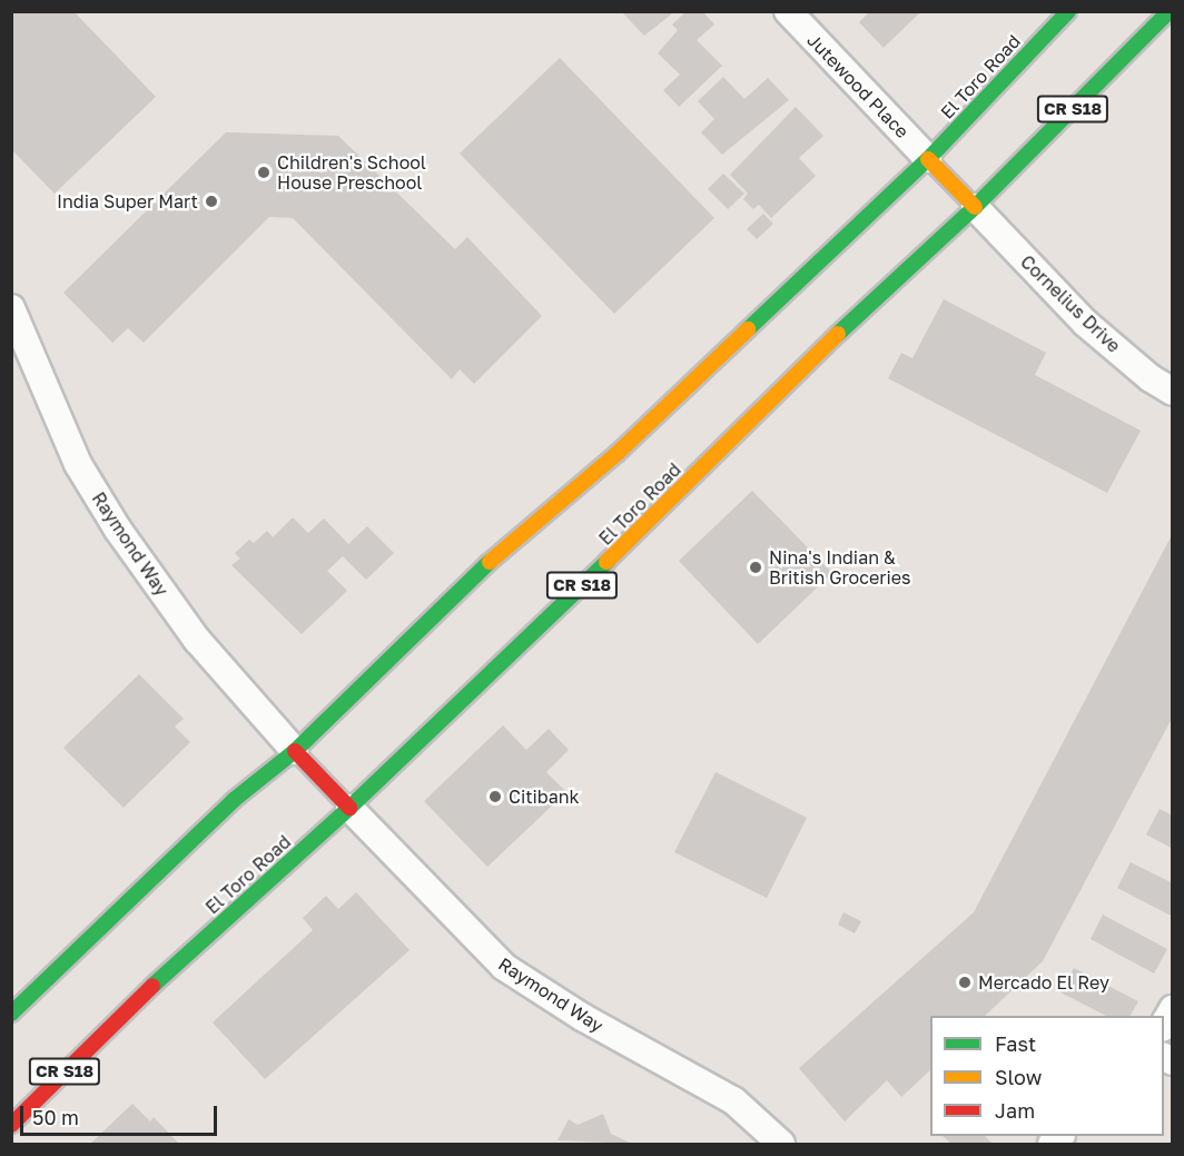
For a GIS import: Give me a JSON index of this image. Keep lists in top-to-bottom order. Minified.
{"streets":{"main road":["El Toro Road","CR S18"],"street":["Jutewood Place","Cornelius Drive","Raymond Way"]},"crossings":[["El Toro Road","Jutewood Place"],["El Toro Road","Cornelius Drive"],["El Toro Road","Raymond Way"]],"places":["Children's School House Preschool","India Super Mart","Nina's Indian & British Groceries","Citibank","Mercado El Rey"],"legend":["Fast","Slow","Jam"],"scale_bar":"50 m"}
